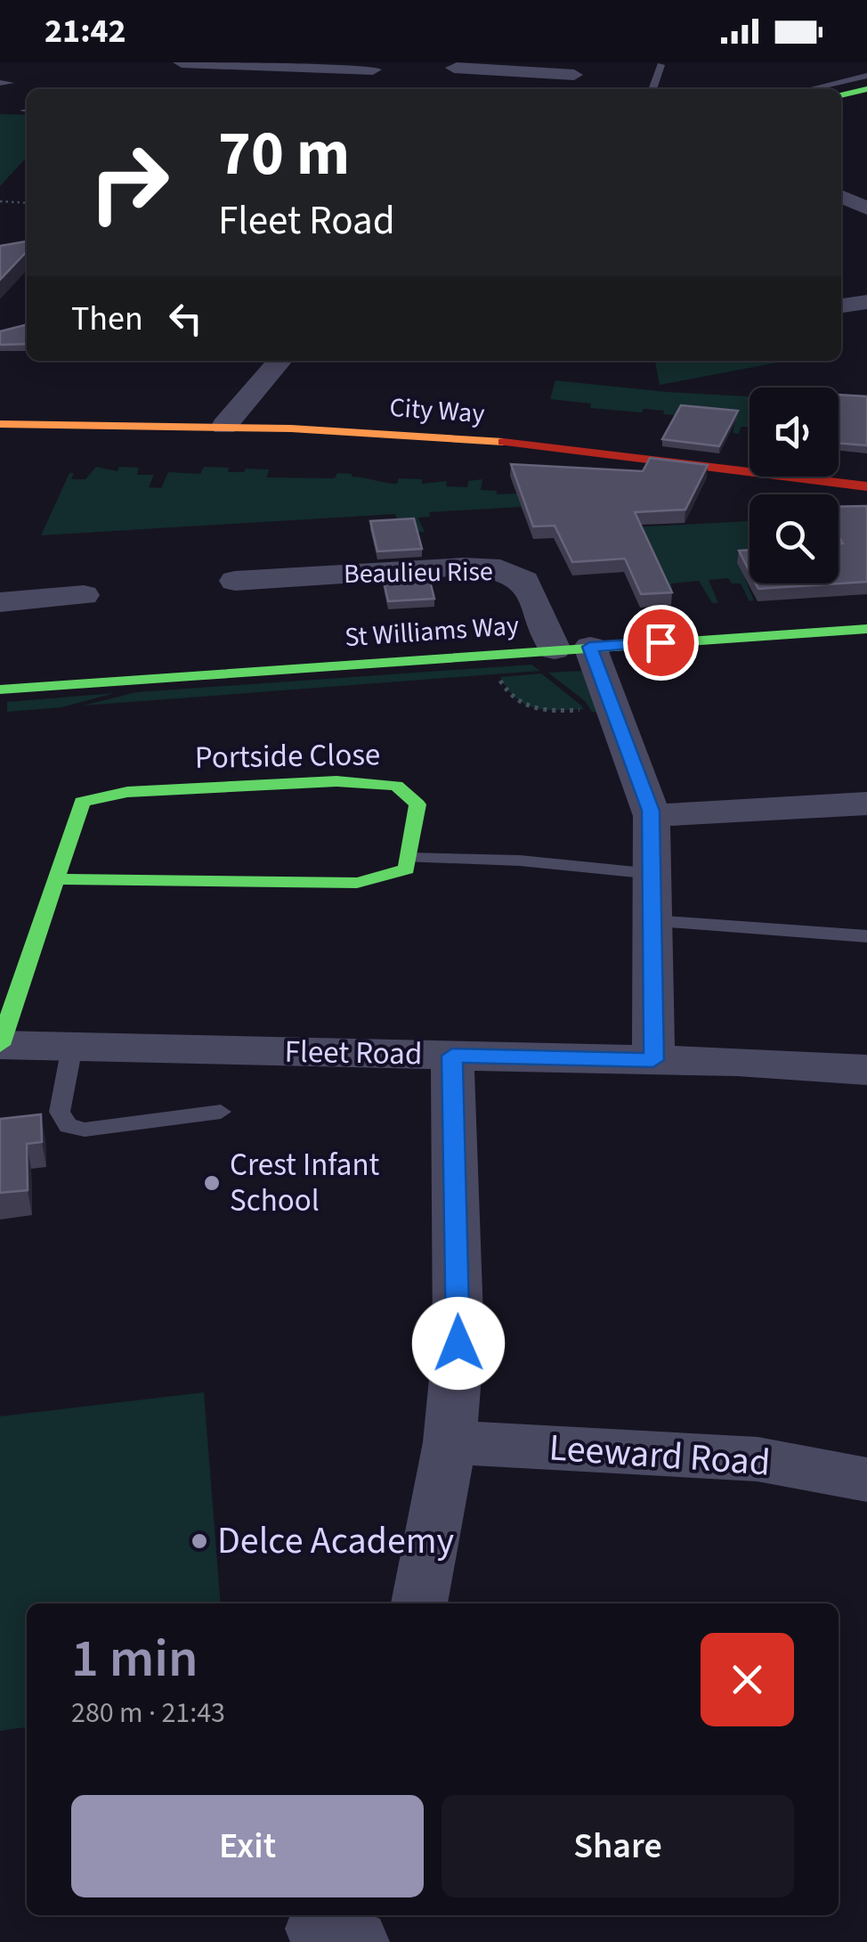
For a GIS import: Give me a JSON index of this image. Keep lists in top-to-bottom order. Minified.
{"streets":{"street":["City Way","Beaulieu Rise","St Williams Way","Portside Close","Fleet Road","Leeward Road"]},"crossings":[["Beaulieu Rise","St Williams Way"],["Beaulieu Rise","Fleet Road"],["Portside Close","Fleet Road"]],"places":["Crest Infant School","Delce Academy"],"page":{"status":"21:42","turn":["70 m","Fleet Road"],"then":"Then","heading":["1 min","280 m · 21:43"],"buttons":["Exit","Share"]}}
